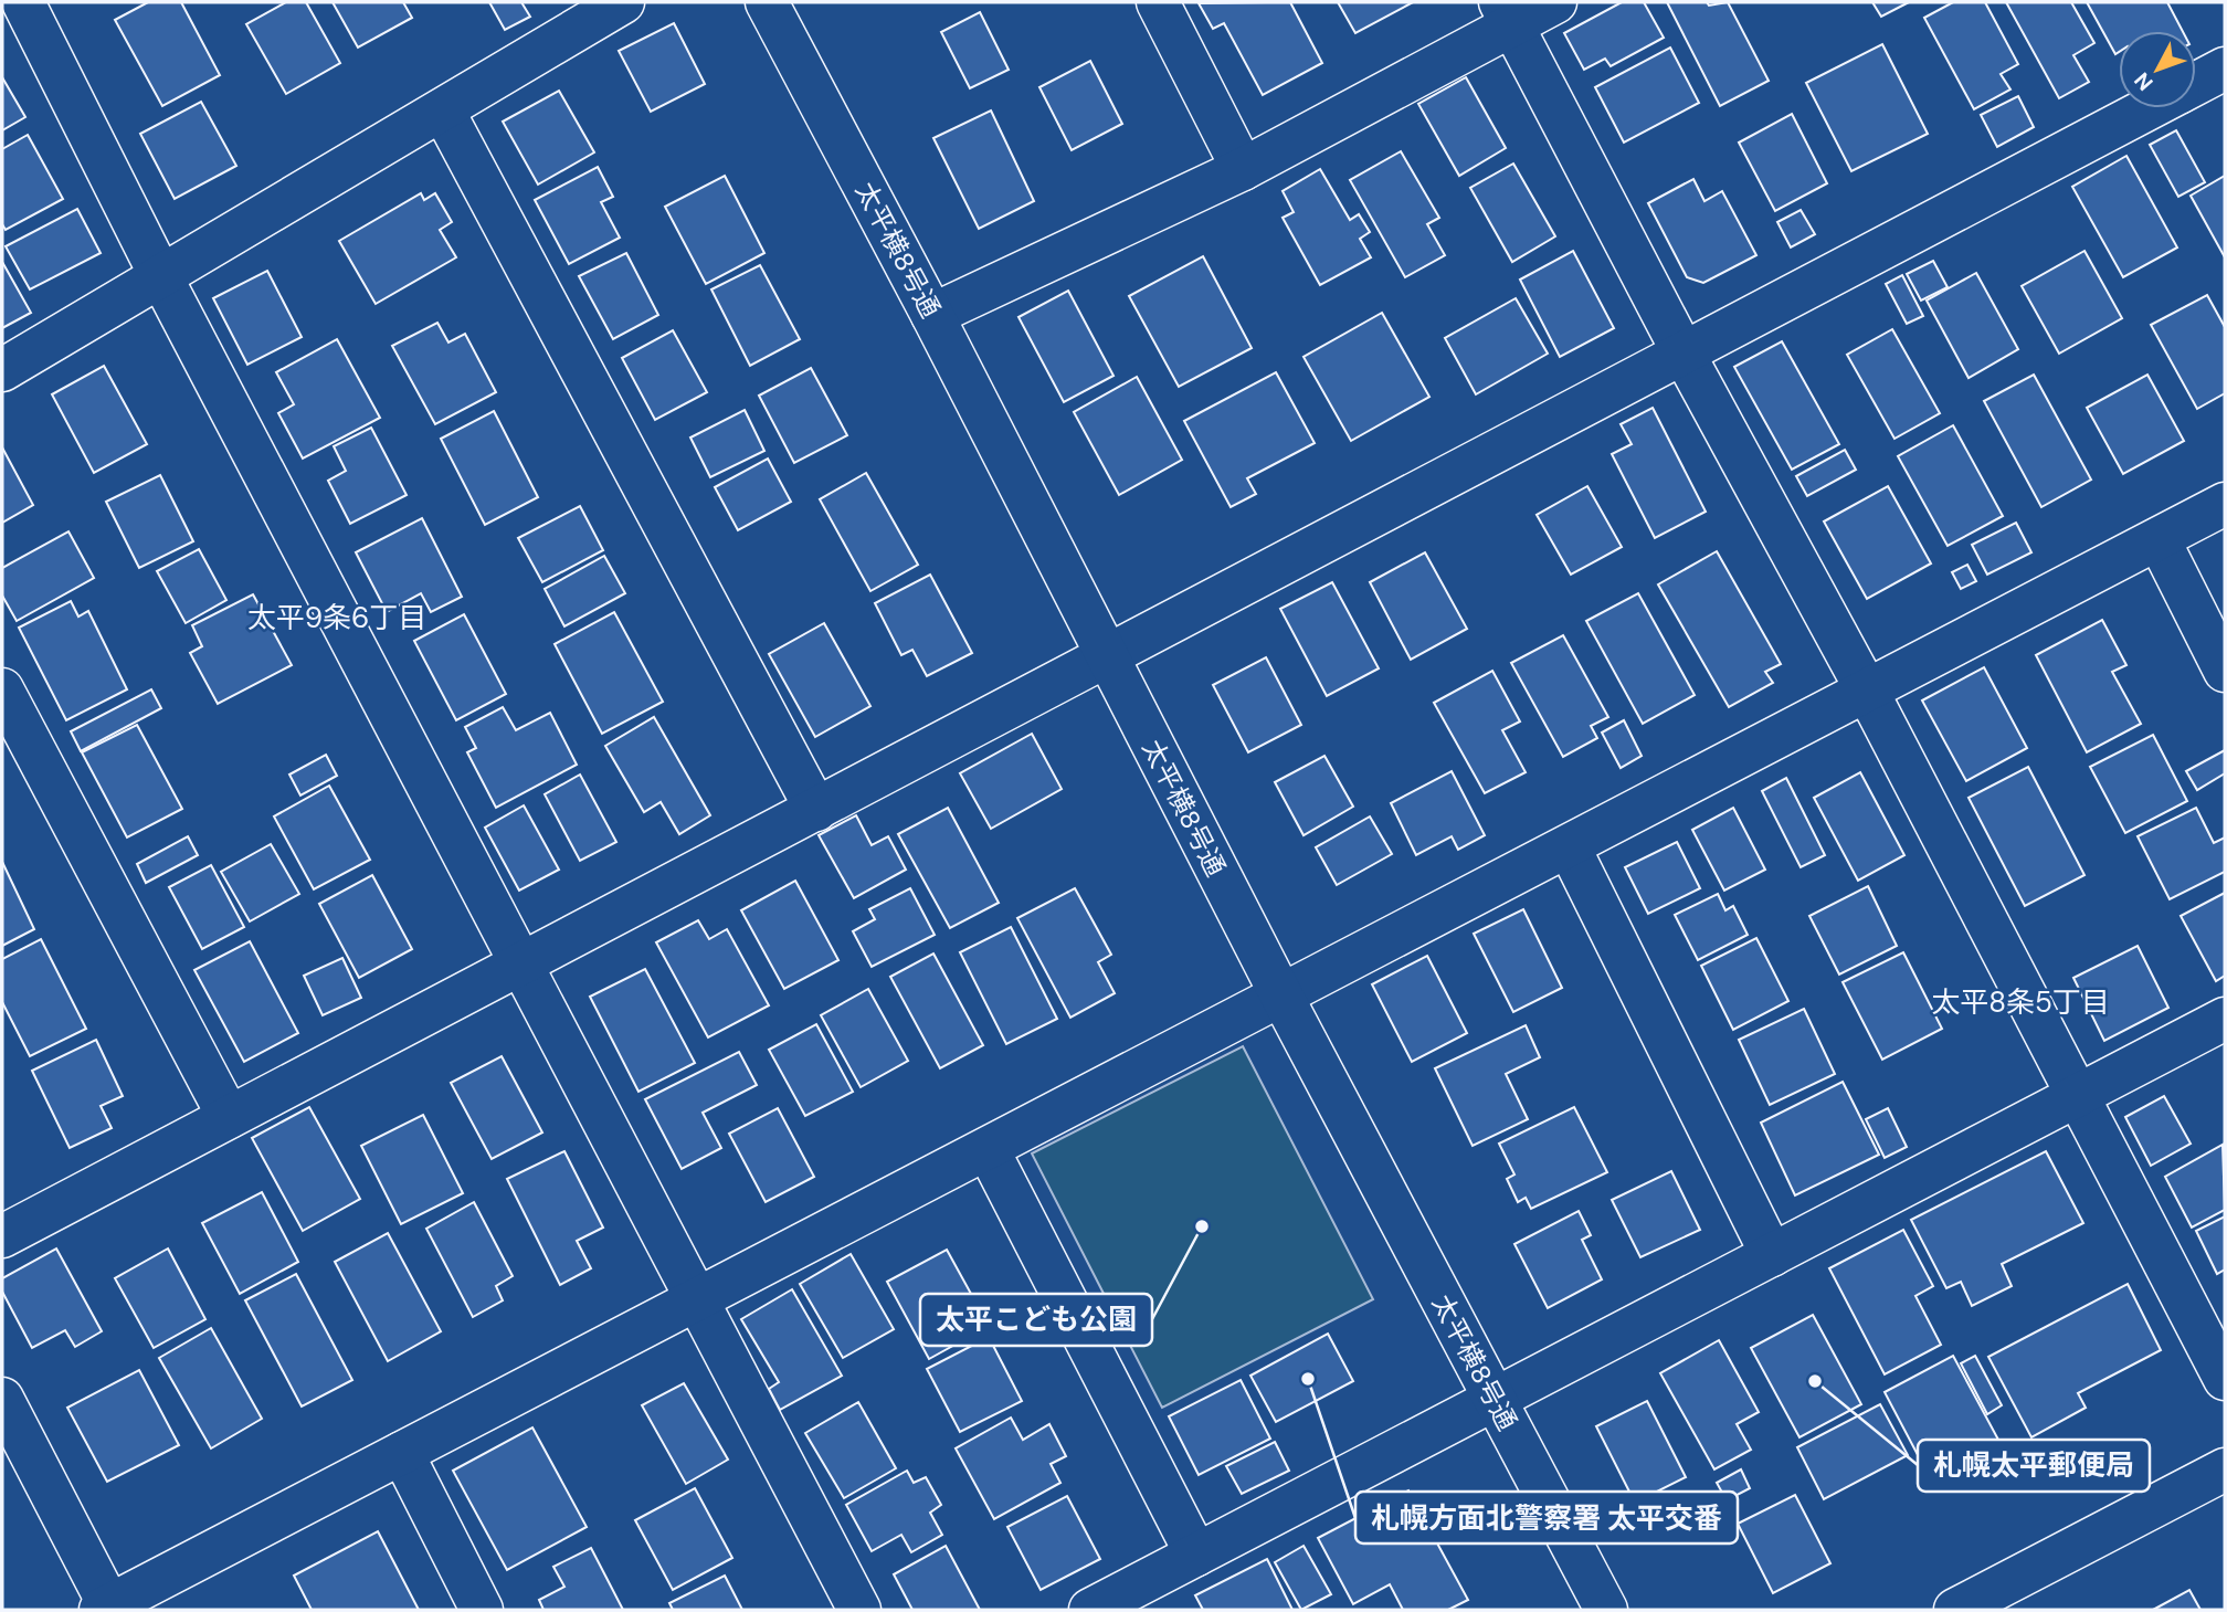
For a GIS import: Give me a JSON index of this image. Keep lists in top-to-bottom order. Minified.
{"streets":{"street":["太平横8号通"]},"districts":["太平9条6丁目","太平8条5丁目"],"places":["太平こども公園","札幌方面北警察署 太平交番","札幌太平郵便局"],"north":"bottom left"}
